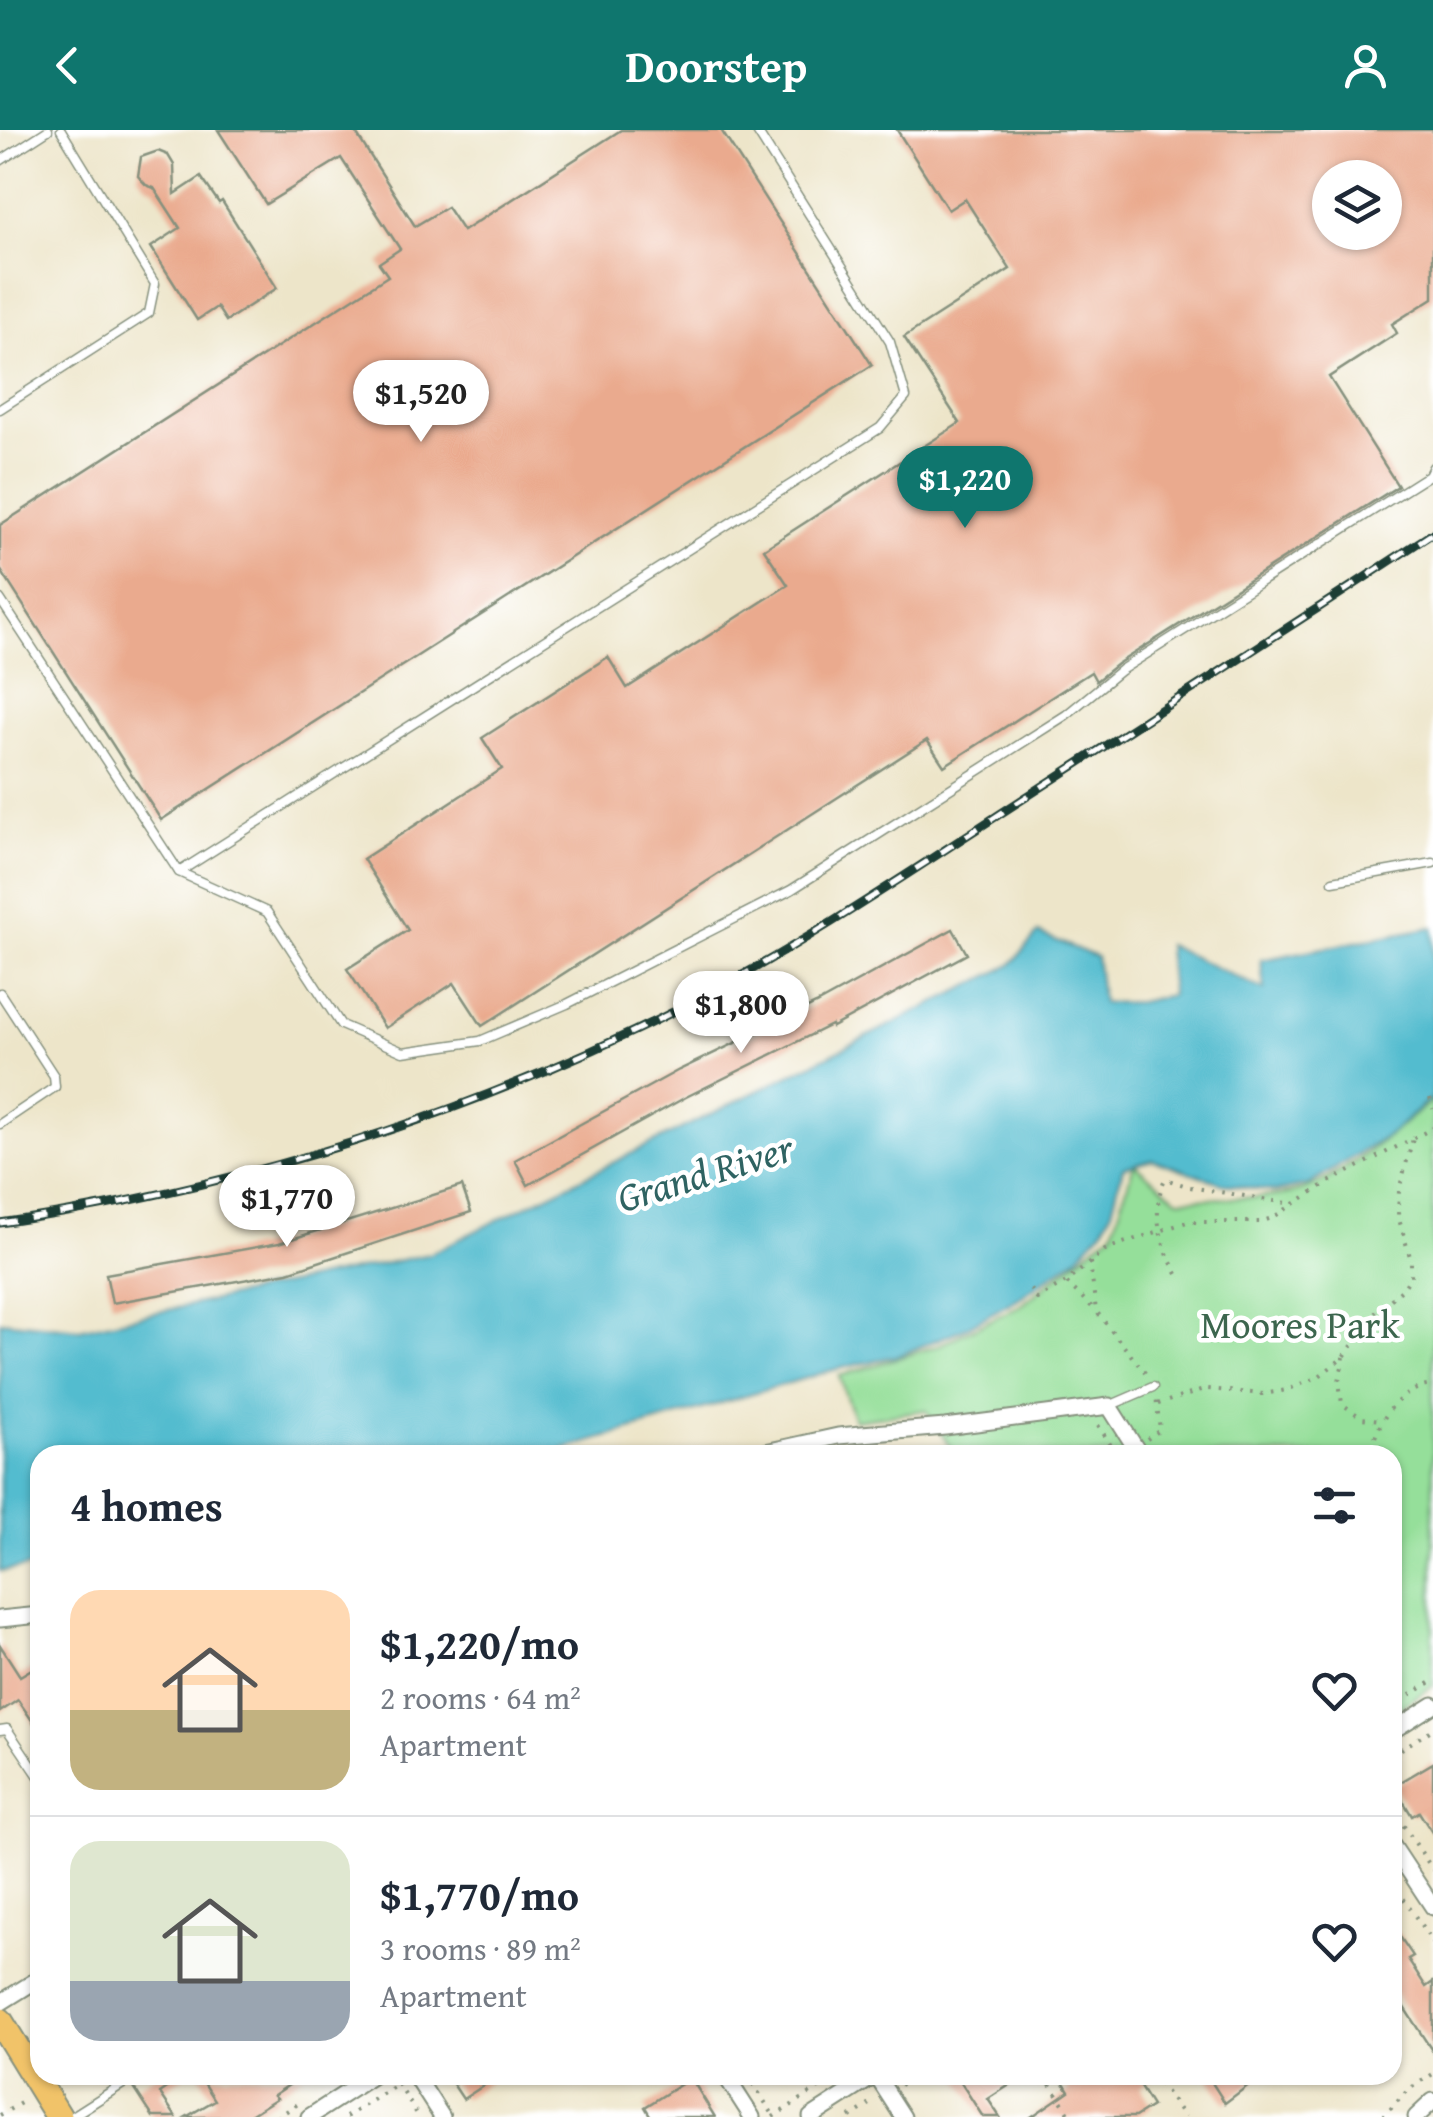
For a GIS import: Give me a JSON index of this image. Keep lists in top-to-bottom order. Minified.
{"water":["Grand River"],"parks":["Moores Park"],"page":{"header":"Doorstep","price":["$1,520","$1,220","$1,800","$1,770"],"heading":"4 homes","list":[{"name":"$1,220/mo","note":"2 rooms · 64 m² · Apartment"},{"name":"$1,770/mo","note":"3 rooms · 89 m² · Apartment"}]}}
